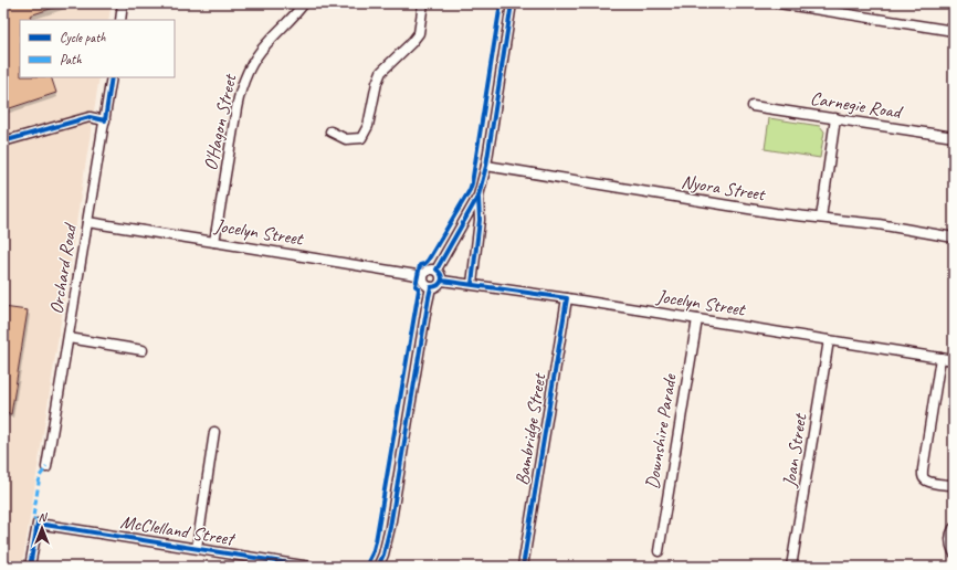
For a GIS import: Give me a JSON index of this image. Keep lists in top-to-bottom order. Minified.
{"streets":{"street":["Carnegie Road","O'Hagon Street","Nyora Street","Jocelyn Street","Orchard Road","Bambridge Street","Downshire Parade","Joan Street","McClelland Street"]},"crossings":[["O'Hagon Street","Jocelyn Street"],["Jocelyn Street","Orchard Road"],["Jocelyn Street","Bambridge Street"],["Jocelyn Street","Downshire Parade"],["Jocelyn Street","Joan Street"]],"legend":["Cycle path","Path"],"north":"top"}
